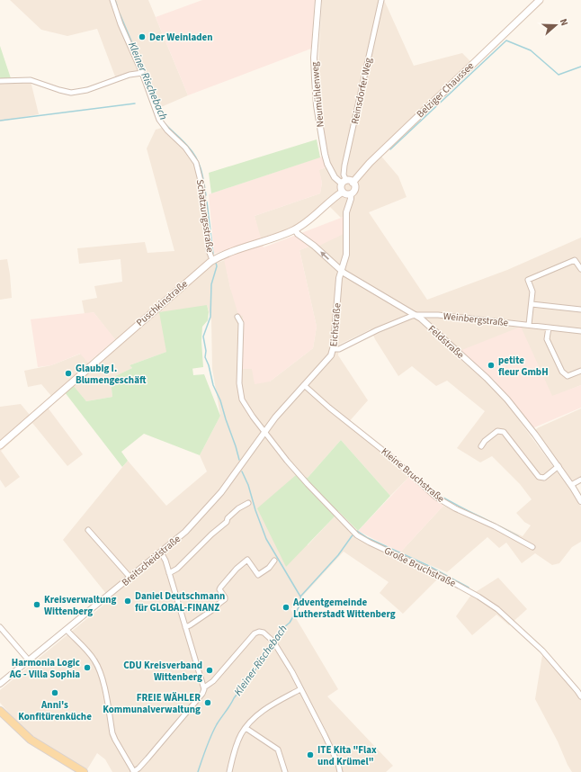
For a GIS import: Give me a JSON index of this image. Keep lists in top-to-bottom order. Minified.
{"streets":{"main road":["Belziger Chaussee","Puschkinstraße"],"street":["Reinsdorfer Weg","Neumühlenweg","Schatzungsstraße","Weinbergstraße","Eichstraße","Feldstraße","Kleine Bruchstraße","Breitscheidstraße","Große Bruchstraße"]},"crossings":[["Belziger Chaussee","Reinsdorfer Weg"],["Belziger Chaussee","Neumühlenweg"],["Belziger Chaussee","Puschkinstraße"],["Belziger Chaussee","Eichstraße"],["Reinsdorfer Weg","Neumühlenweg"],["Reinsdorfer Weg","Puschkinstraße"],["Reinsdorfer Weg","Eichstraße"],["Neumühlenweg","Puschkinstraße"],["Neumühlenweg","Eichstraße"],["Schatzungsstraße","Puschkinstraße"],["Puschkinstraße","Eichstraße"],["Puschkinstraße","Feldstraße"],["Weinbergstraße","Eichstraße"],["Weinbergstraße","Feldstraße"],["Eichstraße","Feldstraße"],["Eichstraße","Kleine Bruchstraße"],["Eichstraße","Breitscheidstraße"],["Eichstraße","Große Bruchstraße"],["Breitscheidstraße","Große Bruchstraße"]],"water":["Kleiner Rischebach"],"places":["Der Weinladen","petite fleur GmbH","Glaubig I. Blumengeschäft","Daniel Deutschmann für GLOBAL-FINANZ","Kreisverwaltung Wittenberg","Adventgemeinde Lutherstadt Wittenberg","Harmonia Logic AG - Villa Sophia","CDU Kreisverband Wittenberg","Anni's Konfitürenküche","FREIE WÄHLER Kommunalverwaltung","ITE Kita \"Flax und Krümel\""],"north":"right"}
